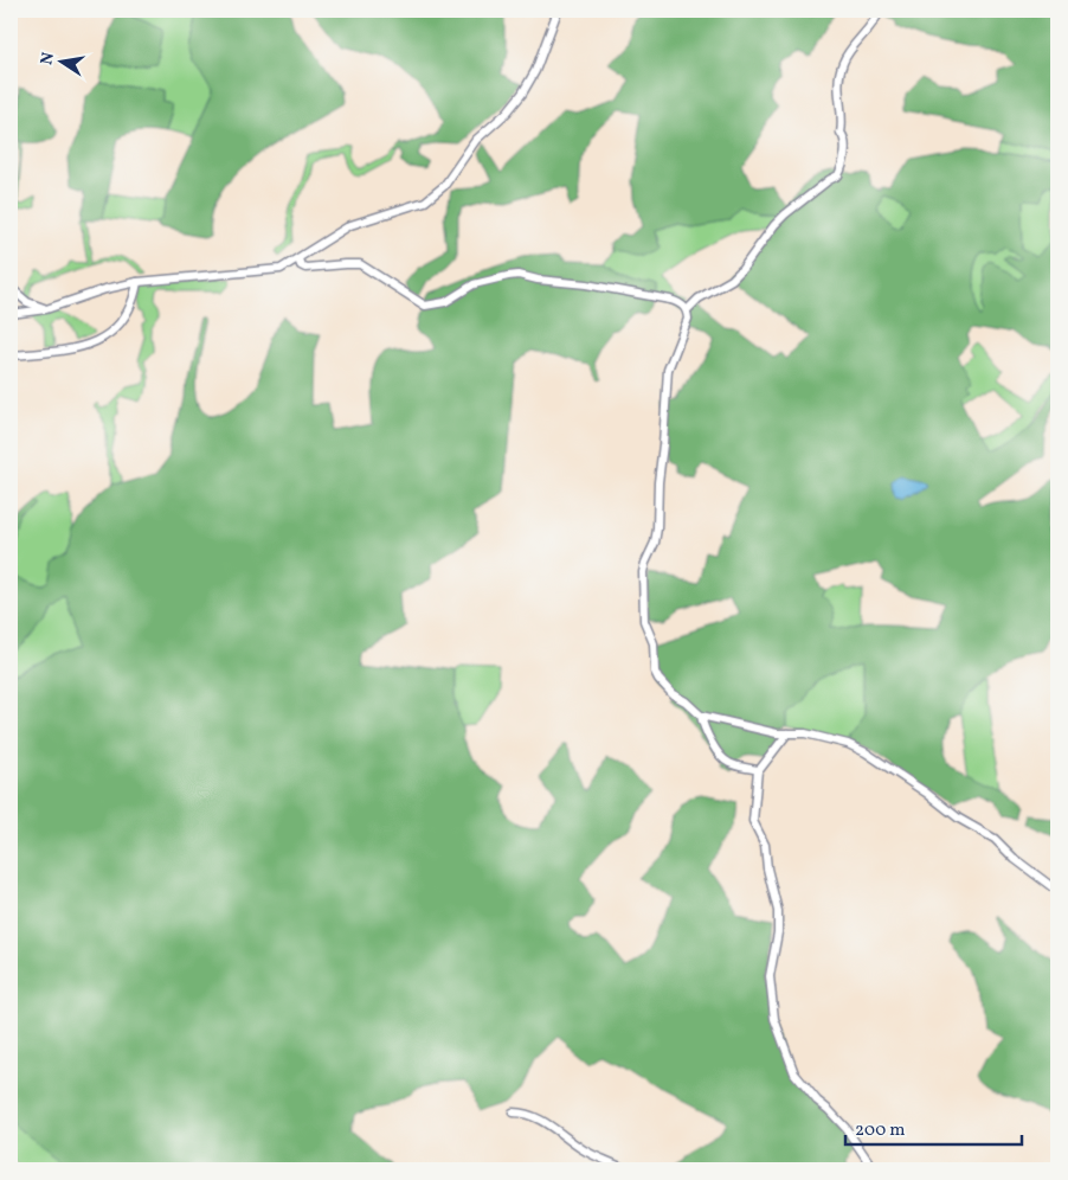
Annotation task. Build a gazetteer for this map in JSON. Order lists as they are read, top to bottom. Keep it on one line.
{"scale_bar":"200 m","north":"left"}
